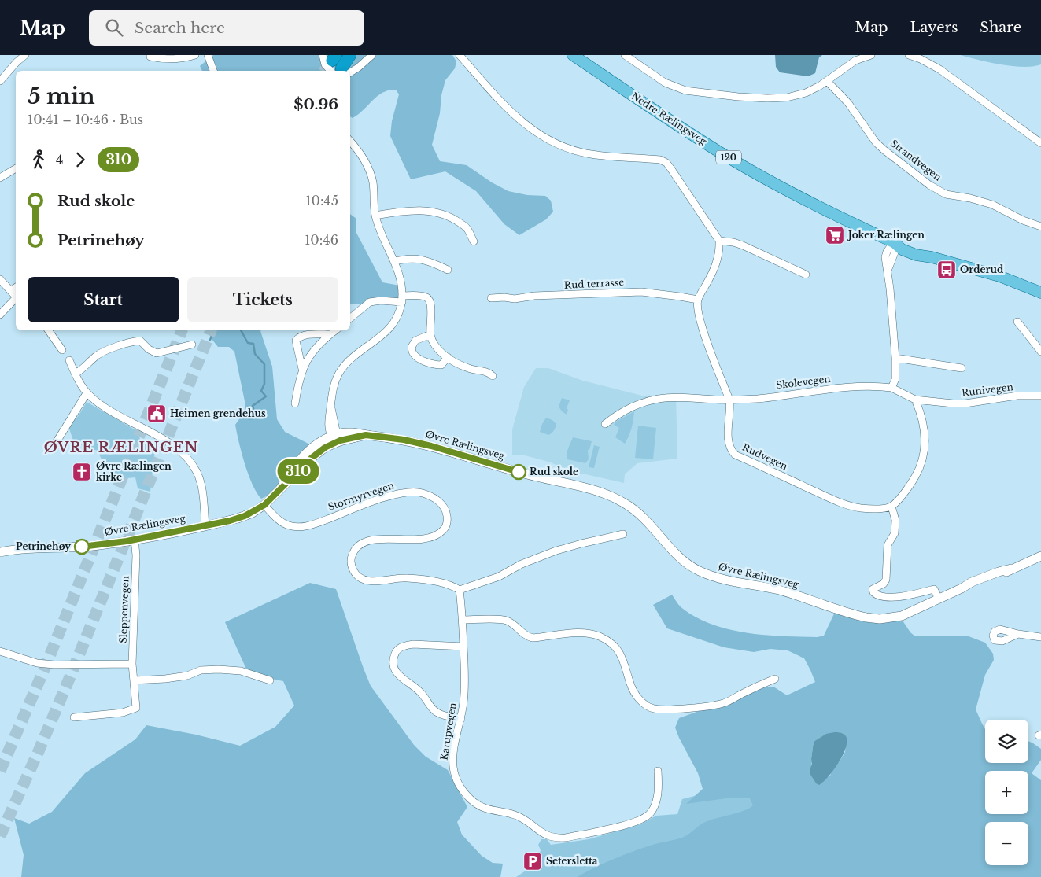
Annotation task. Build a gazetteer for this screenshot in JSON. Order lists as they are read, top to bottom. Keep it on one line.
{"streets":{"main road":["Nedre Rælingsveg","120","Øvre Rælingsveg"],"street":["Strandvegen","Rud terrasse","Skolevegen","Runivegen","Rudvegen","Stormyrvegen","Sleppenvegen","Karupvegen"]},"crossings":[["Rud terrasse","Rudvegen"],["Skolevegen","Runivegen"],["Skolevegen","Rudvegen"],["Øvre Rælingsveg","Stormyrvegen"],["Øvre Rælingsveg","Sleppenvegen"],["Stormyrvegen","Karupvegen"]],"districts":["ØVRE RÆLINGEN"],"places":{"supermarket":["Joker Rælingen"],"bus stop":["Orderud"],"public building":["Heimen grendehus"],"church":["Øvre Rælingen kirke"],"other":["Rud skole","Petrinehøy"],"parking":["Setersletta"]},"lines":["bus line 310"],"page":{"header":"Map","search":"Search here","nav":["Map","Layers","Share"],"on_map":"310","heading":["5 min","10:41 – 10:46 · Bus","$0.96"],"legs":["4","310"],"list":[{"name":"Rud skole","value":"10:45"},{"name":"Petrinehøy","value":"10:46"}],"buttons":["Start","Tickets"],"map_buttons":["+","−"]}}
